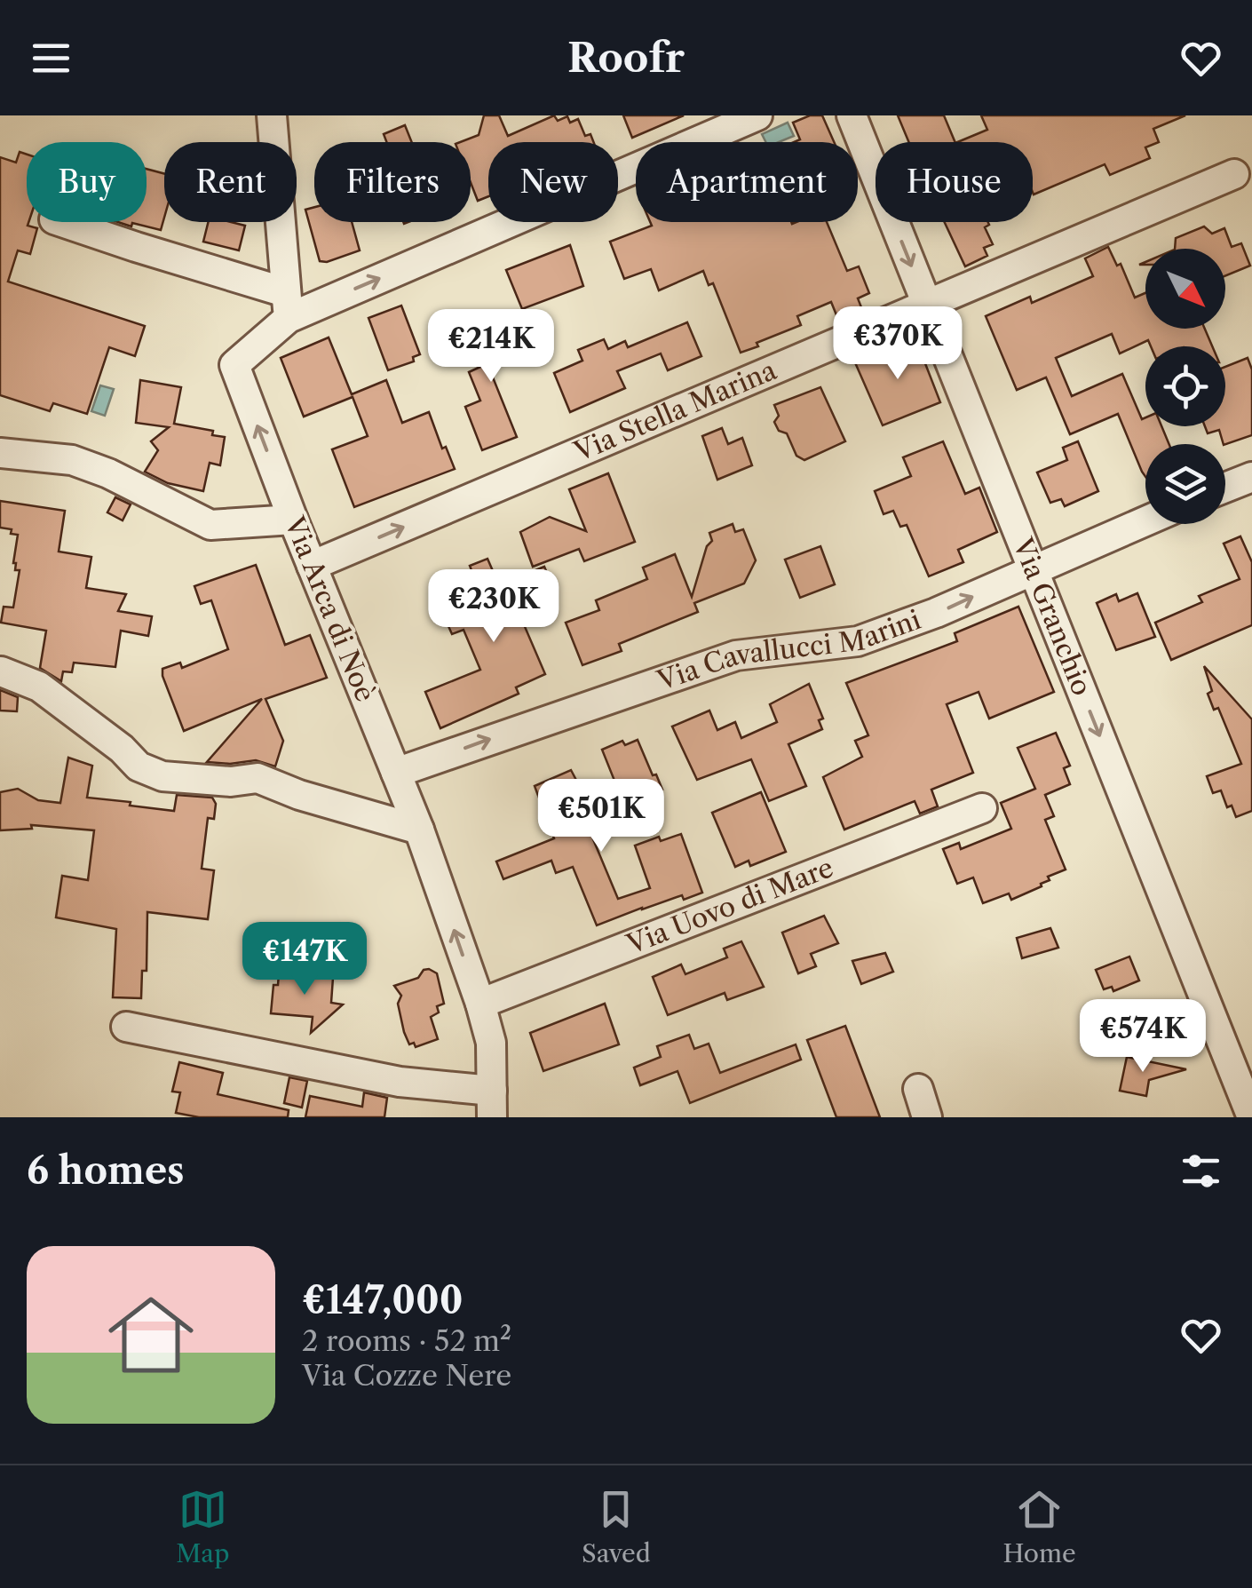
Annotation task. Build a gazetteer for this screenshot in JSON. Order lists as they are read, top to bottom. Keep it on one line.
{"streets":{"street":["Via Stella Marina","Via Arca di Noè","Via Granchio","Via Cavallucci Marini","Via Uovo di Mare"]},"crossings":[["Via Stella Marina","Via Arca di Noè"],["Via Stella Marina","Via Granchio"],["Via Arca di Noè","Via Cavallucci Marini"],["Via Arca di Noè","Via Uovo di Mare"],["Via Granchio","Via Cavallucci Marini"]],"one_way":["Via Arca di Noè","Via Granchio","Via Cavallucci Marini"],"north":"bottom right","page":{"header":"Roofr","chip":["Buy","Rent","Filters","New","Apartment","House"],"price":["€370K","€214K","€230K","€501K","€147K","€574K"],"heading":"6 homes","list":[{"name":"€147,000","note":"2 rooms · 52 m² · Via Cozze Nere"}],"tabs":["Map","Saved","Home"]}}
